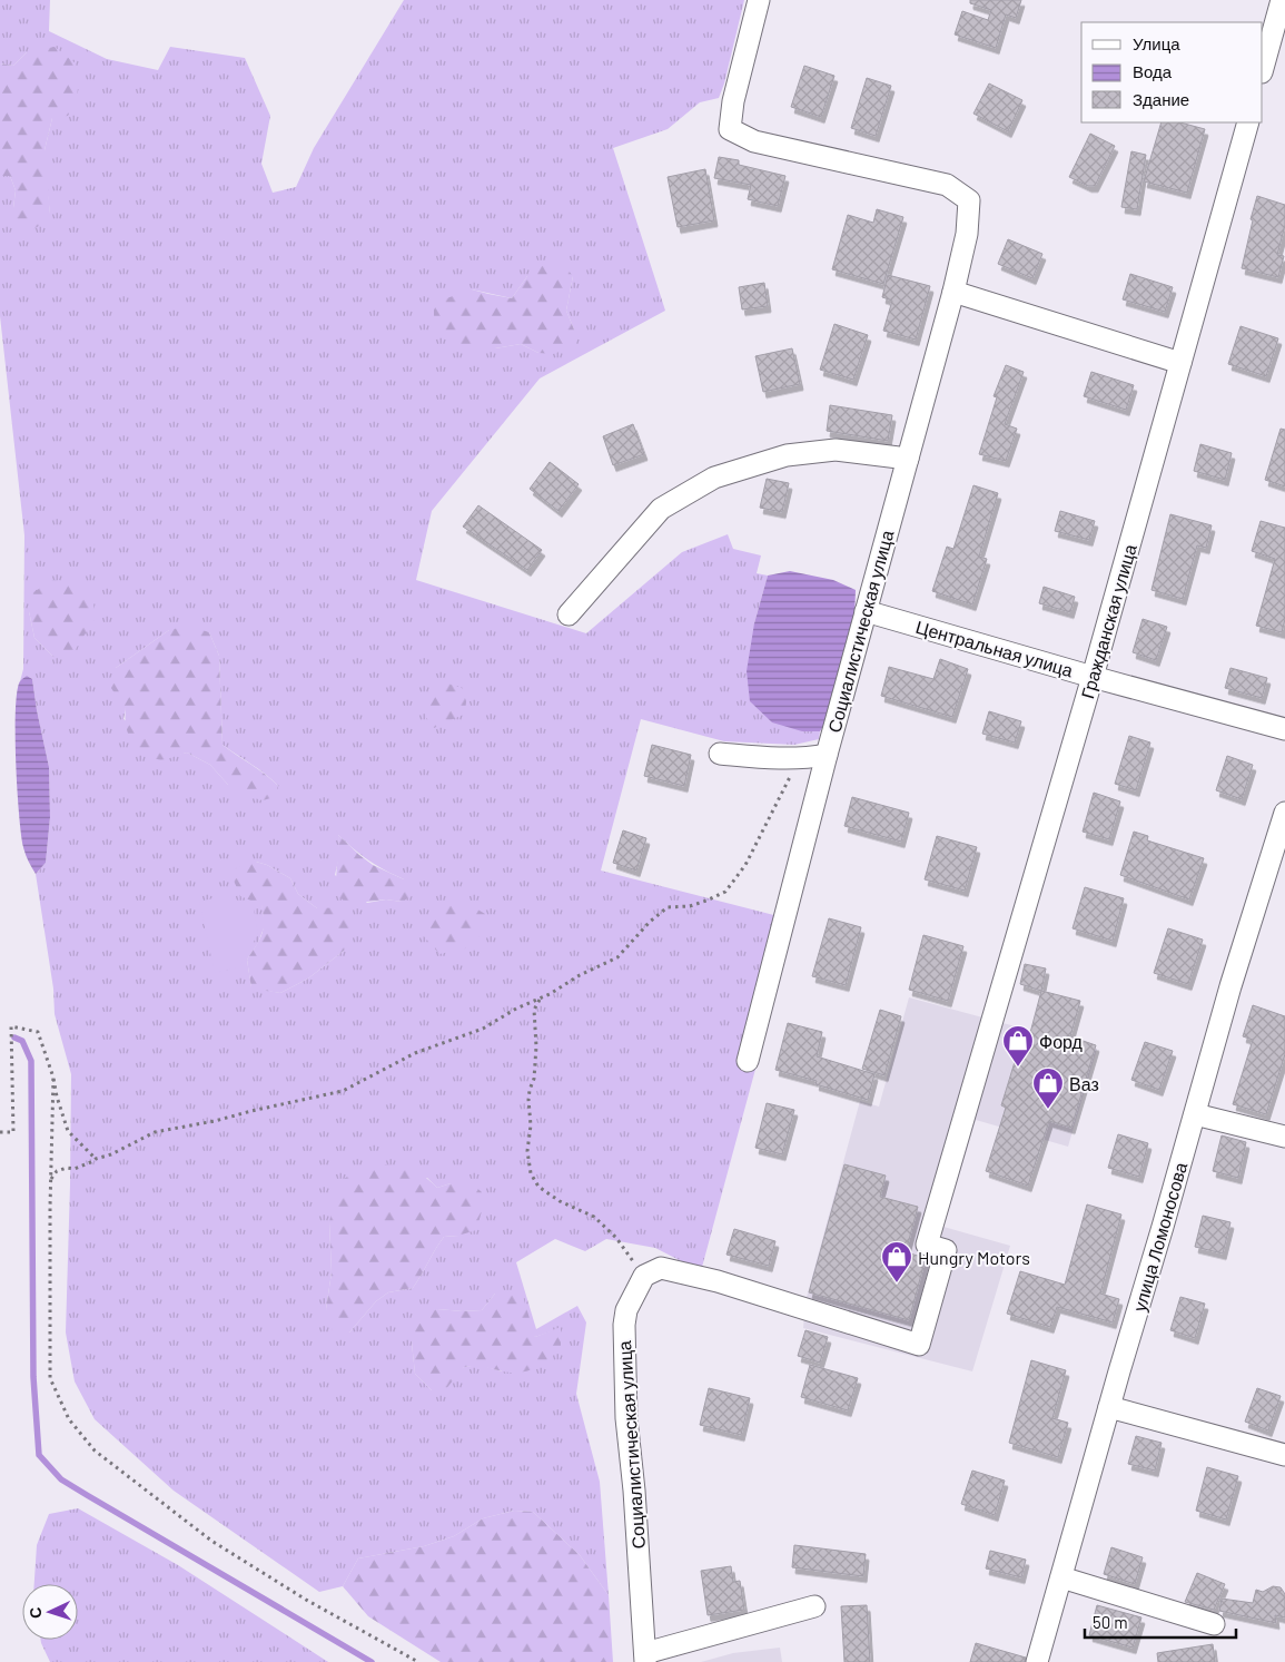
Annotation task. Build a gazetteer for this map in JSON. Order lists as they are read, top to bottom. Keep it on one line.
{"streets":{"street":["Гражданская улица","Социалистическая улица","Центральная улица","улица Ломоносова"]},"crossings":[["Гражданская улица","Социалистическая улица"],["Гражданская улица","Центральная улица"],["Социалистическая улица","Центральная улица"]],"places":{"shop":["Форд","Ваз","Hungry Motors"]},"legend":["Улица","Вода","Здание"],"scale_bar":"50 m","north":"left"}
